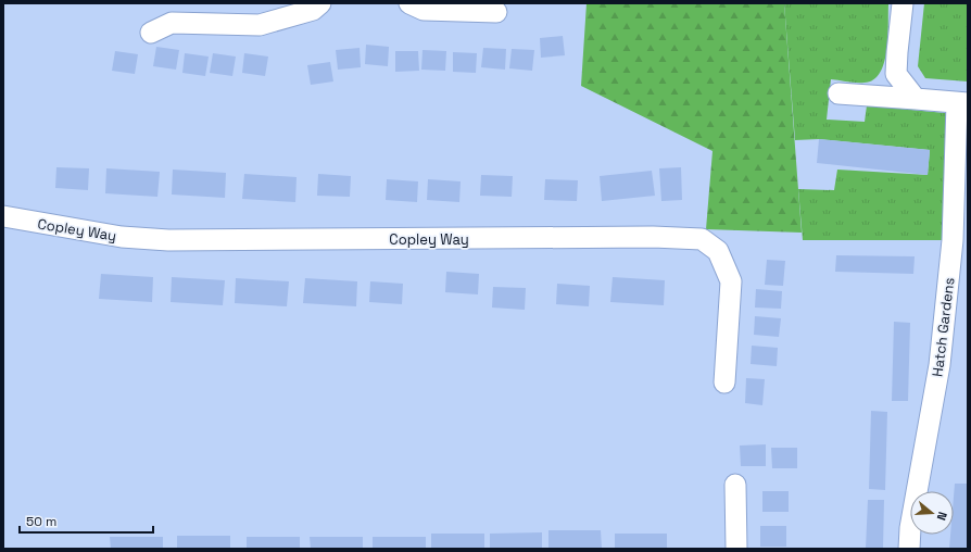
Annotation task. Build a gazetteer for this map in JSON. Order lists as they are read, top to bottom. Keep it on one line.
{"streets":{"street":["Copley Way","Hatch Gardens"]},"scale_bar":"50 m","north":"right"}
